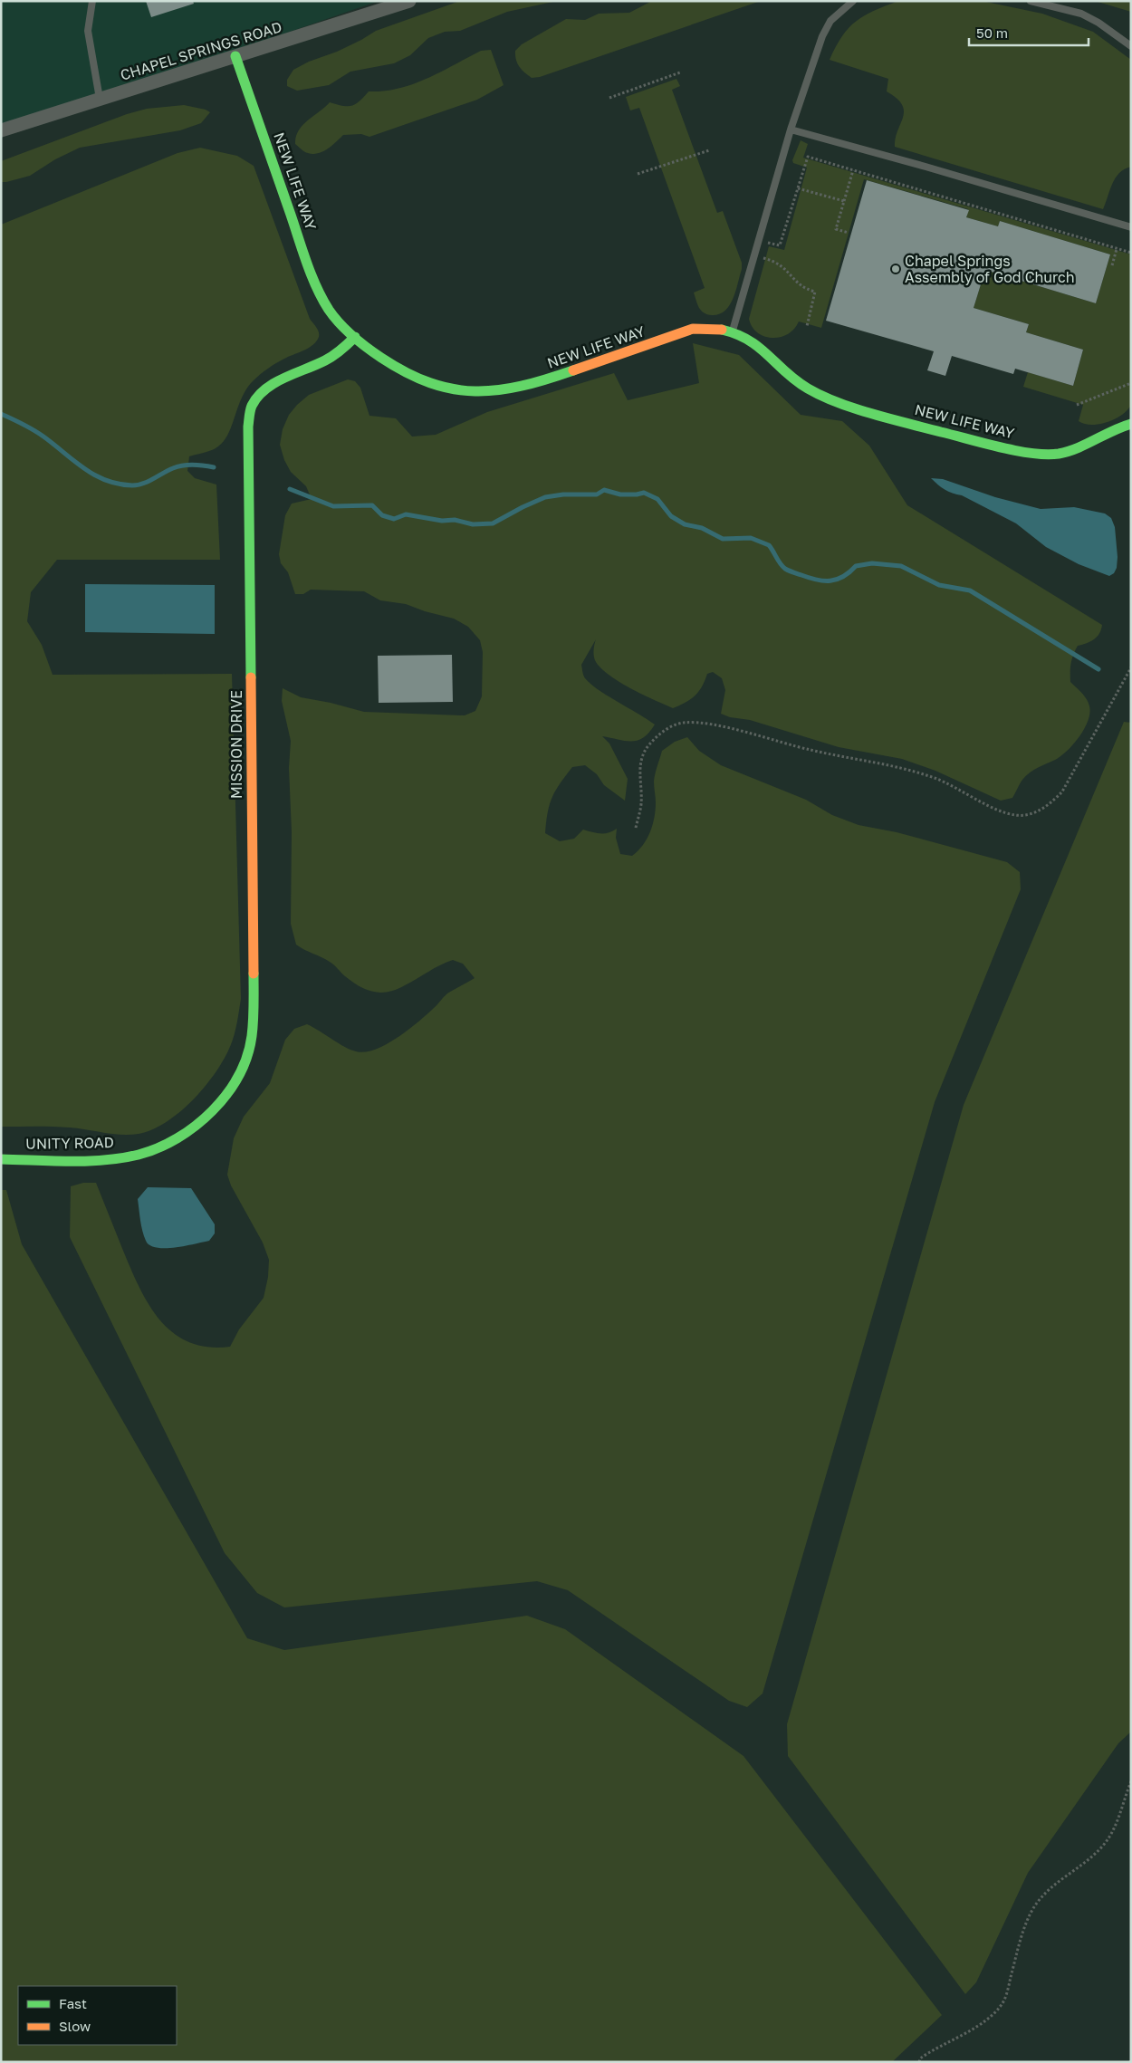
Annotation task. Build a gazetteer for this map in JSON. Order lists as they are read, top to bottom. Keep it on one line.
{"streets":{"street":["CHAPEL SPRINGS ROAD","NEW LIFE WAY","MISSION DRIVE","UNITY ROAD"]},"crossings":[["CHAPEL SPRINGS ROAD","NEW LIFE WAY"],["NEW LIFE WAY","MISSION DRIVE"],["MISSION DRIVE","UNITY ROAD"]],"places":["Chapel Springs Assembly of God Church"],"legend":["Fast","Slow"],"scale_bar":"50 m"}
